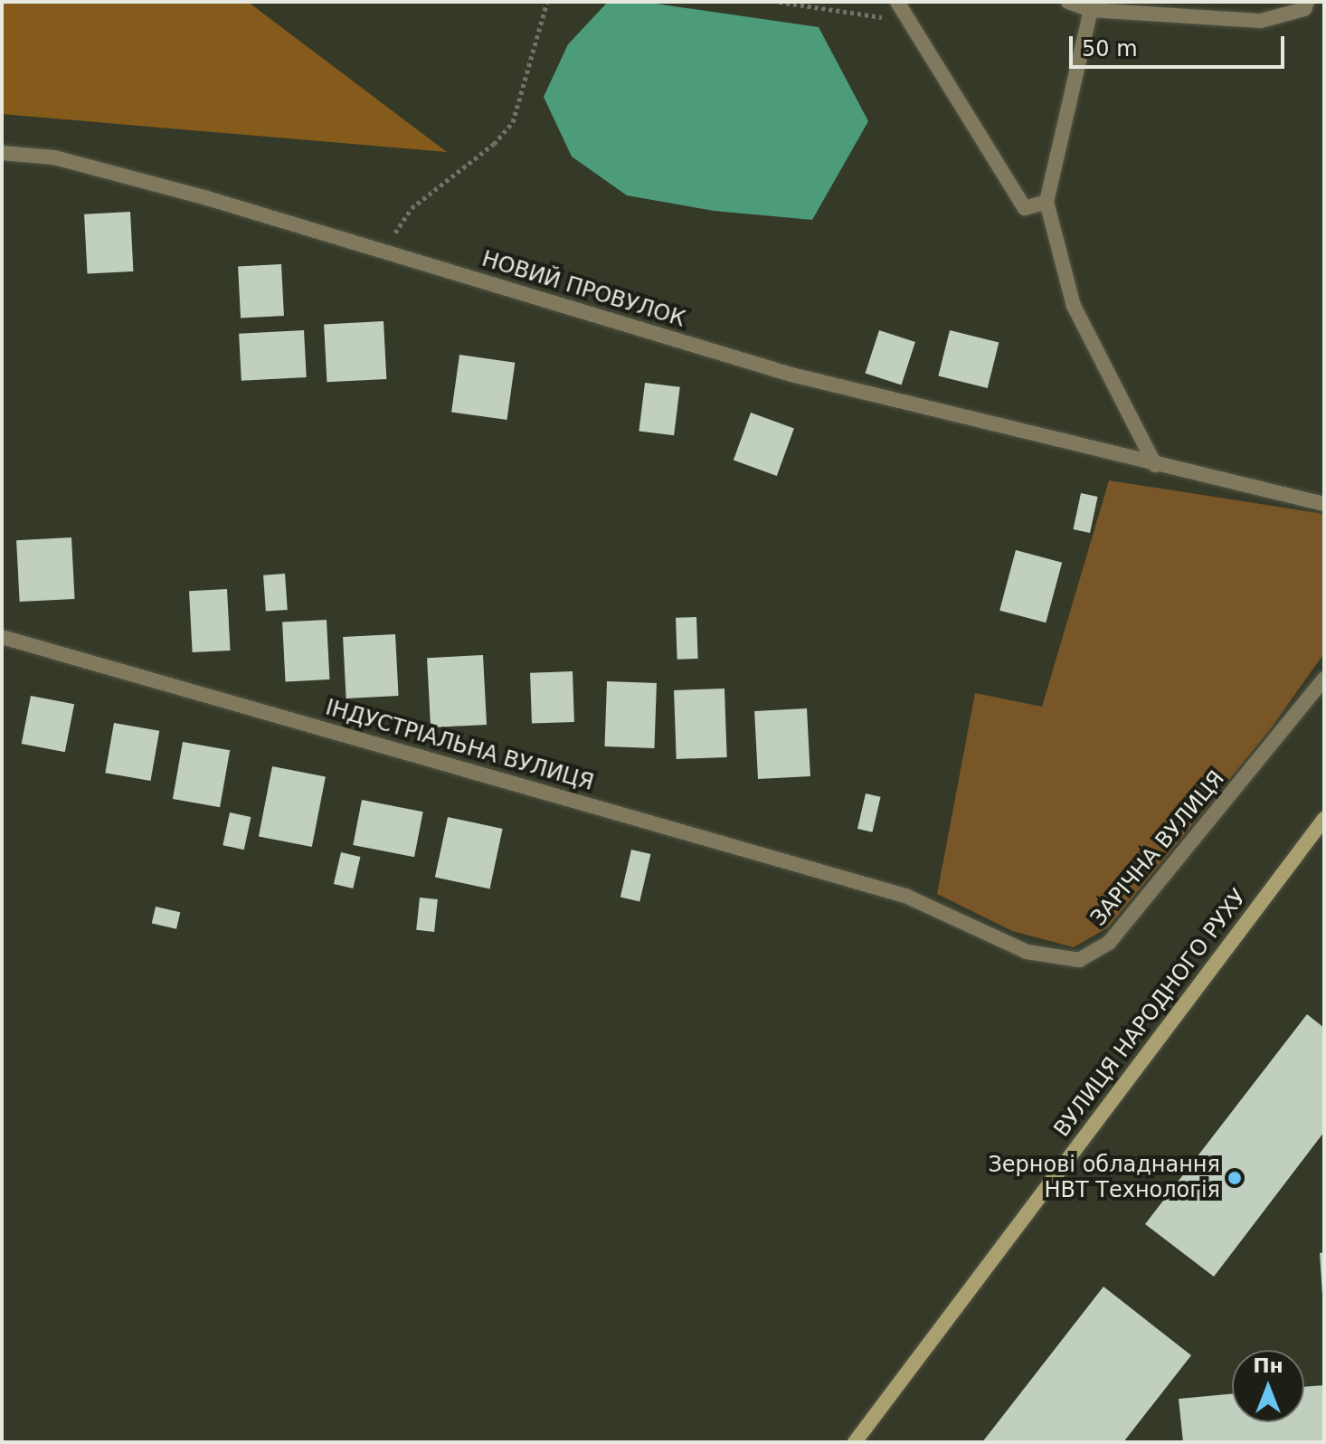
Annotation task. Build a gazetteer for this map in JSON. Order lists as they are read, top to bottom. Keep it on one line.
{"streets":{"main road":["ВУЛИЦЯ НАРОДНОГО РУХУ"],"street":["НОВИЙ ПРОВУЛОК","ІНДУСТРІАЛЬНА ВУЛИЦЯ","ЗАРІЧНА ВУЛИЦЯ"]},"crossings":[["ІНДУСТРІАЛЬНА ВУЛИЦЯ","ЗАРІЧНА ВУЛИЦЯ"]],"places":["Зернові обладнання НВТ Технологія"],"scale_bar":"50 m","north":"top"}
